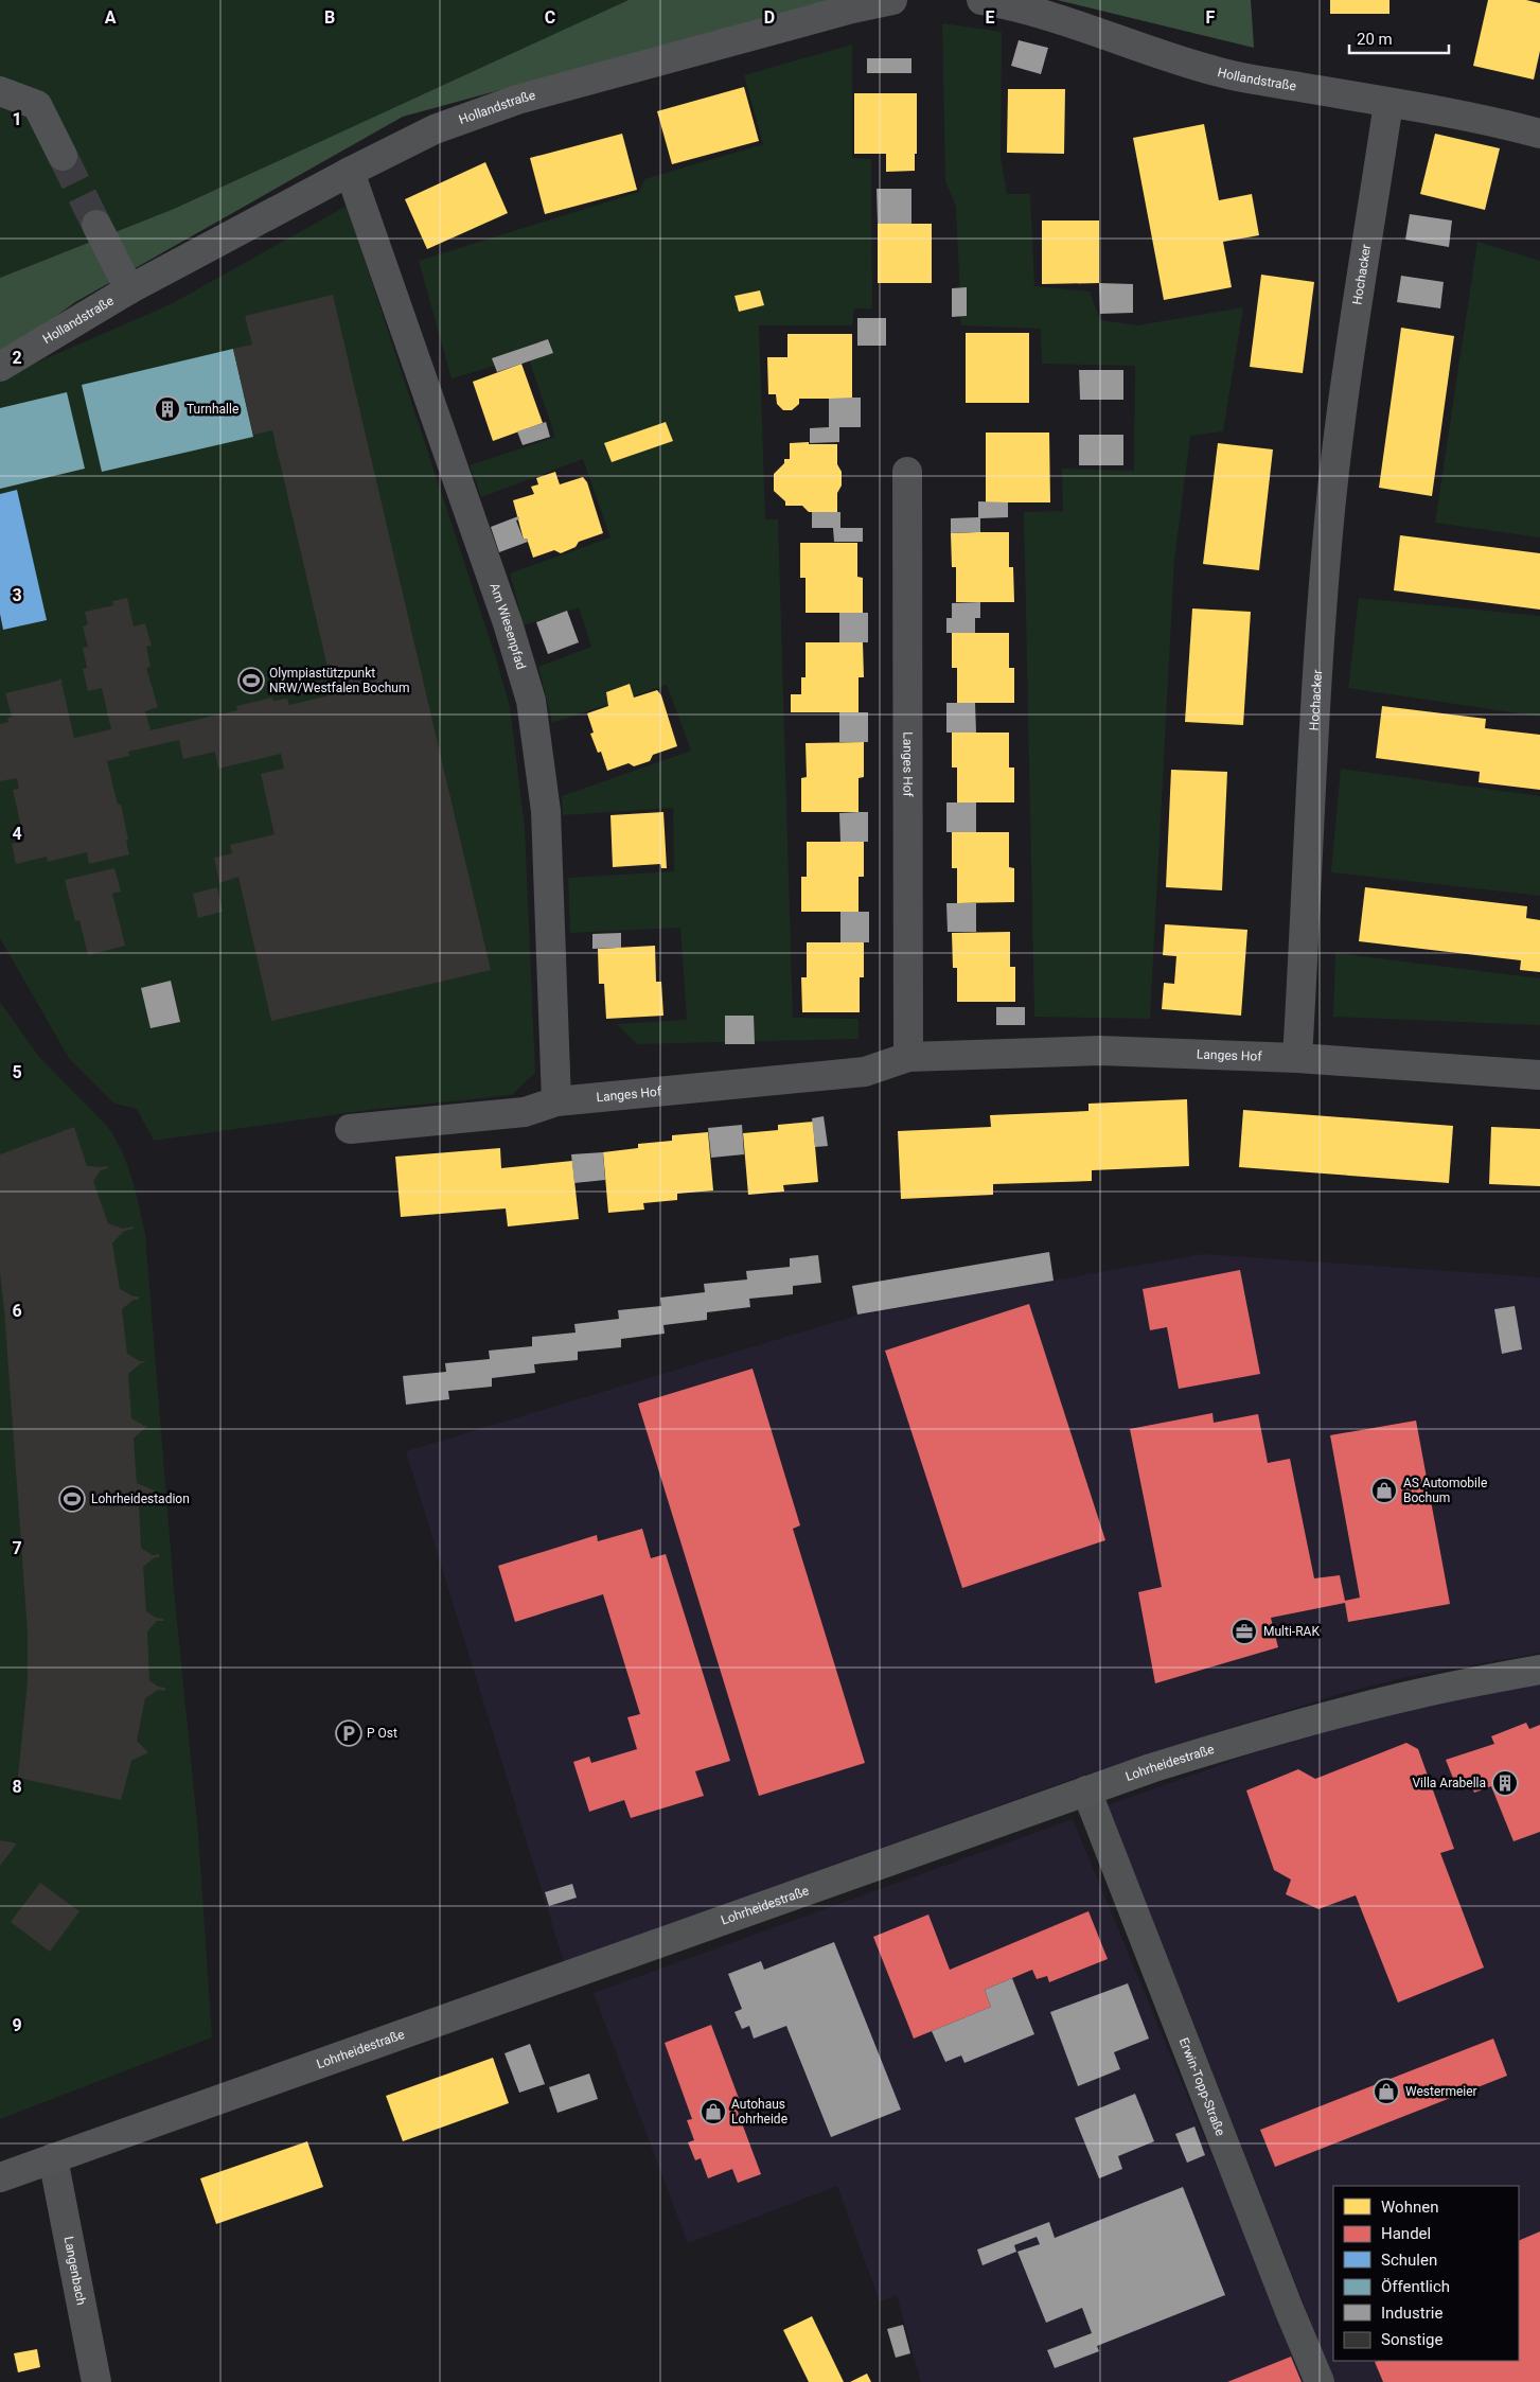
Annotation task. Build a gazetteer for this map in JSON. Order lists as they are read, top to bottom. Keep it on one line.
{"streets":{"street":["Hollandstraße","Hochacker","Am Wiesenpfad","Langes Hof","Lohrheidestraße","Erwin-Topp-Straße","Langenbach"]},"crossings":[["Hollandstraße","Hochacker"],["Hollandstraße","Am Wiesenpfad"],["Hochacker","Langes Hof"],["Am Wiesenpfad","Langes Hof"],["Lohrheidestraße","Erwin-Topp-Straße"],["Lohrheidestraße","Langenbach"]],"places":{"building":["Turnhalle","Villa Arabella"],"sports":["Olympiastützpunkt NRW/Westfalen Bochum","Lohrheidestadion"],"shop":["AS Automobile Bochum","Westermeier","Autohaus Lohrheide"],"office":["Multi-RAK"],"parking":["P Ost"]},"legend":["Wohnen","Handel","Schulen","Öffentlich","Industrie","Sonstige"],"scale_bar":"20 m","grid":{"columns":["A","B","C","D","E","F"],"rows":["1","2","3","4","5","6","7","8","9"]}}
